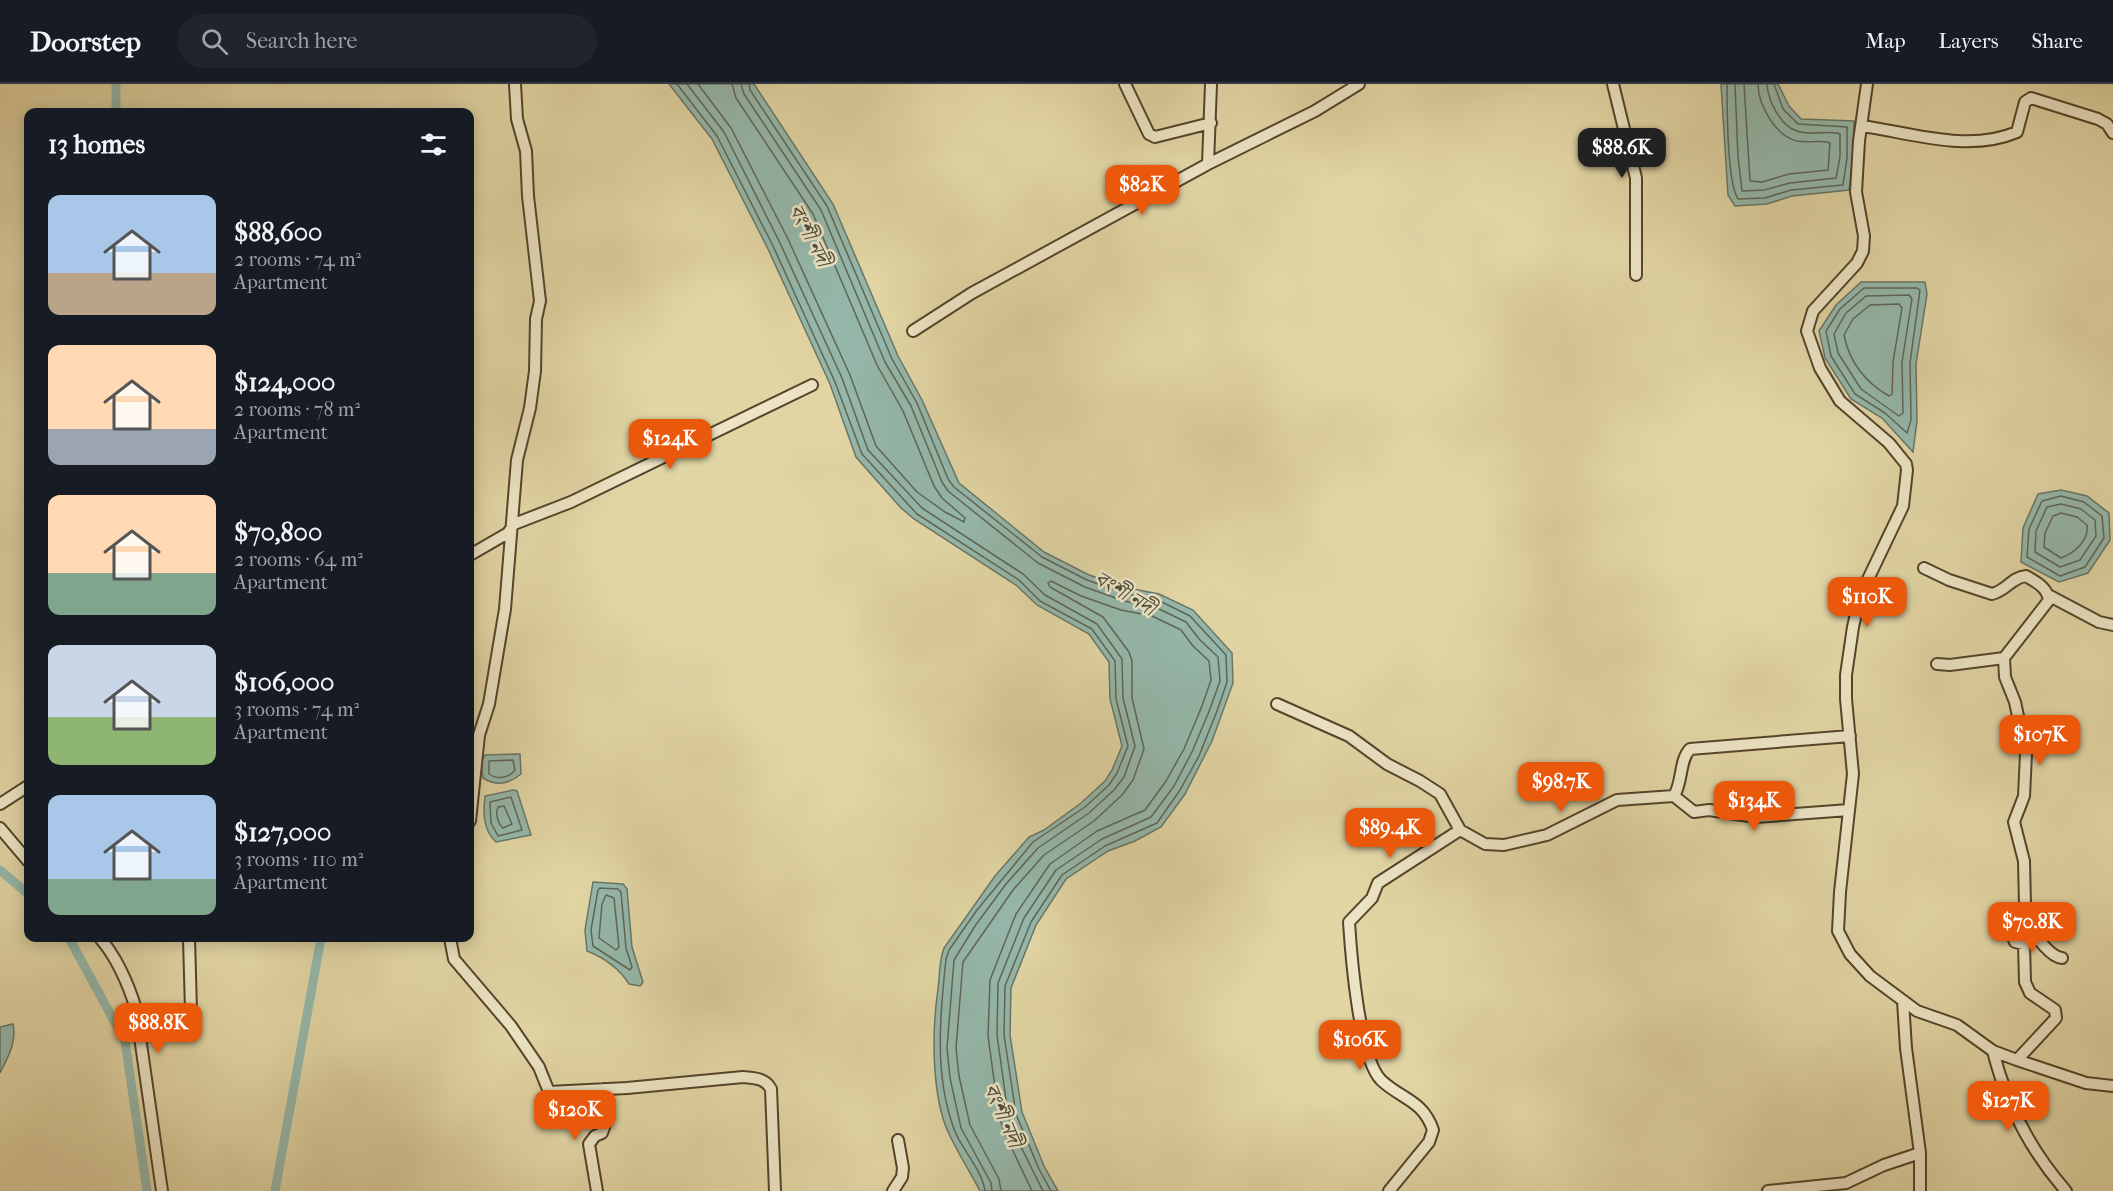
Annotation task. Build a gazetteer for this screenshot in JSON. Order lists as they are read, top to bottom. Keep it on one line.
{"water":["বংশী নদী"],"page":{"header":"Doorstep","search":"Search here","nav":["Map","Layers","Share"],"heading":"13 homes","price":["$88.6K","$82K","$124K","$110K","$107K","$98.7K","$134K","$89.4K","$70.8K","$88.8K","$106K","$127K","$120K"],"list":[{"name":"$88,600","note":"2 rooms · 74 m² · Apartment"},{"name":"$124,000","note":"2 rooms · 78 m² · Apartment"},{"name":"$70,800","note":"2 rooms · 64 m² · Apartment"},{"name":"$106,000","note":"3 rooms · 74 m² · Apartment"},{"name":"$127,000","note":"3 rooms · 110 m² · Apartment"}]}}
